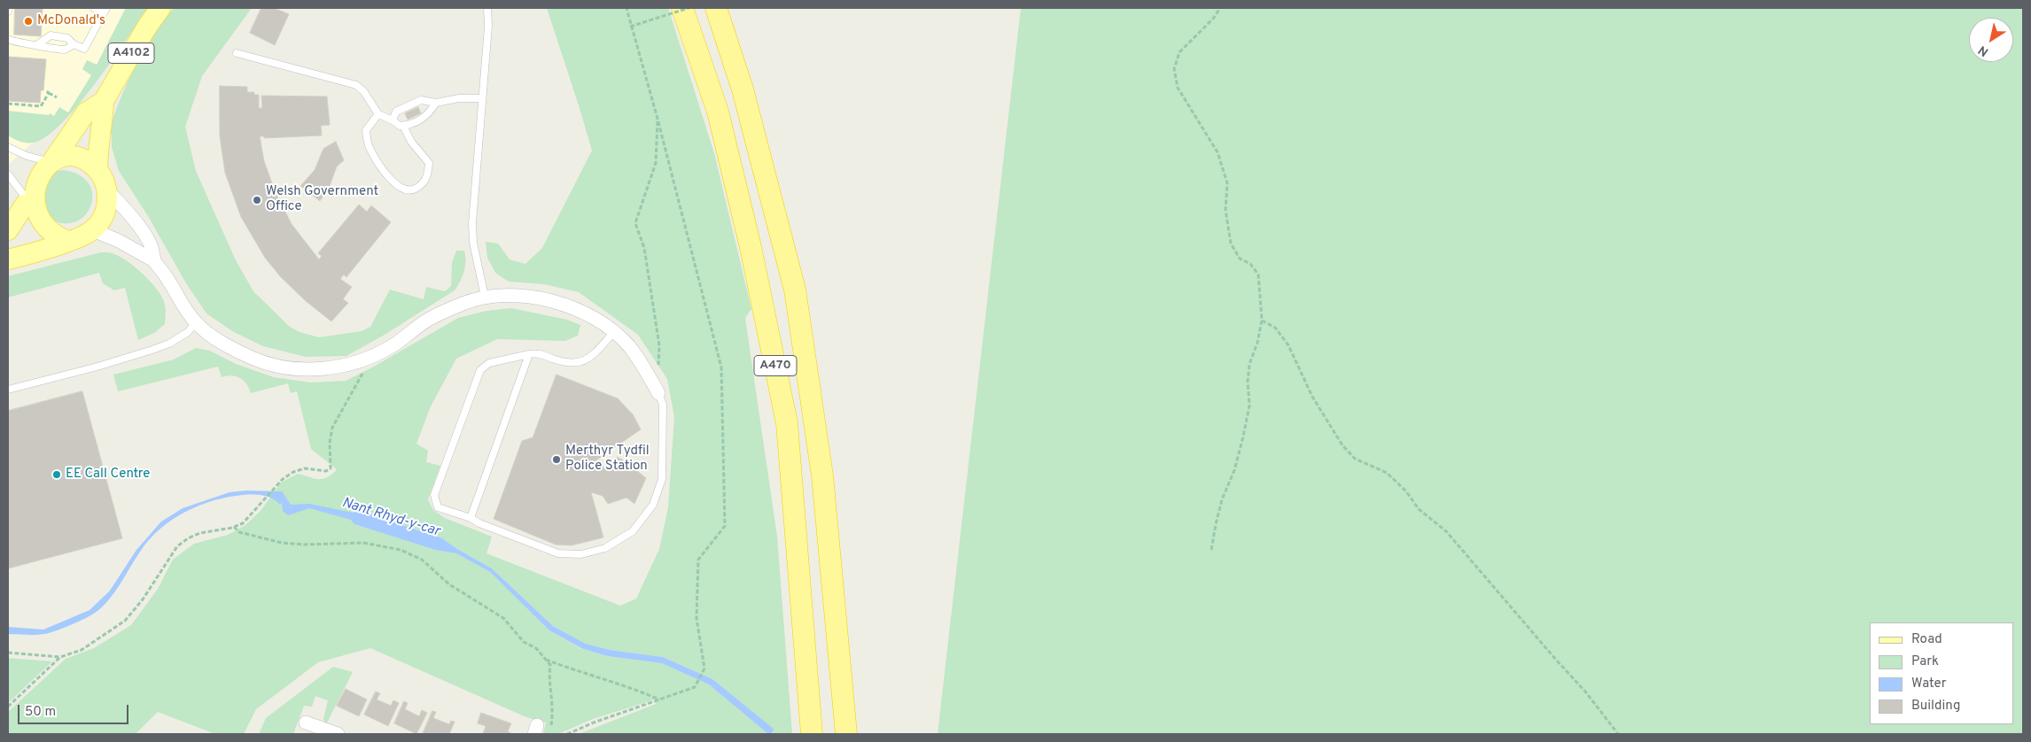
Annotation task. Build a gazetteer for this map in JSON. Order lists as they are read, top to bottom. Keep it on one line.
{"streets":{"highway":["A470"],"main road":["A4102"]},"water":["Nant Rhyd-y-car"],"places":["McDonald's","Welsh Government Office","Merthyr Tydfil Police Station","EE Call Centre"],"legend":["Road","Park","Water","Building"],"scale_bar":"50 m","north":"bottom left"}
